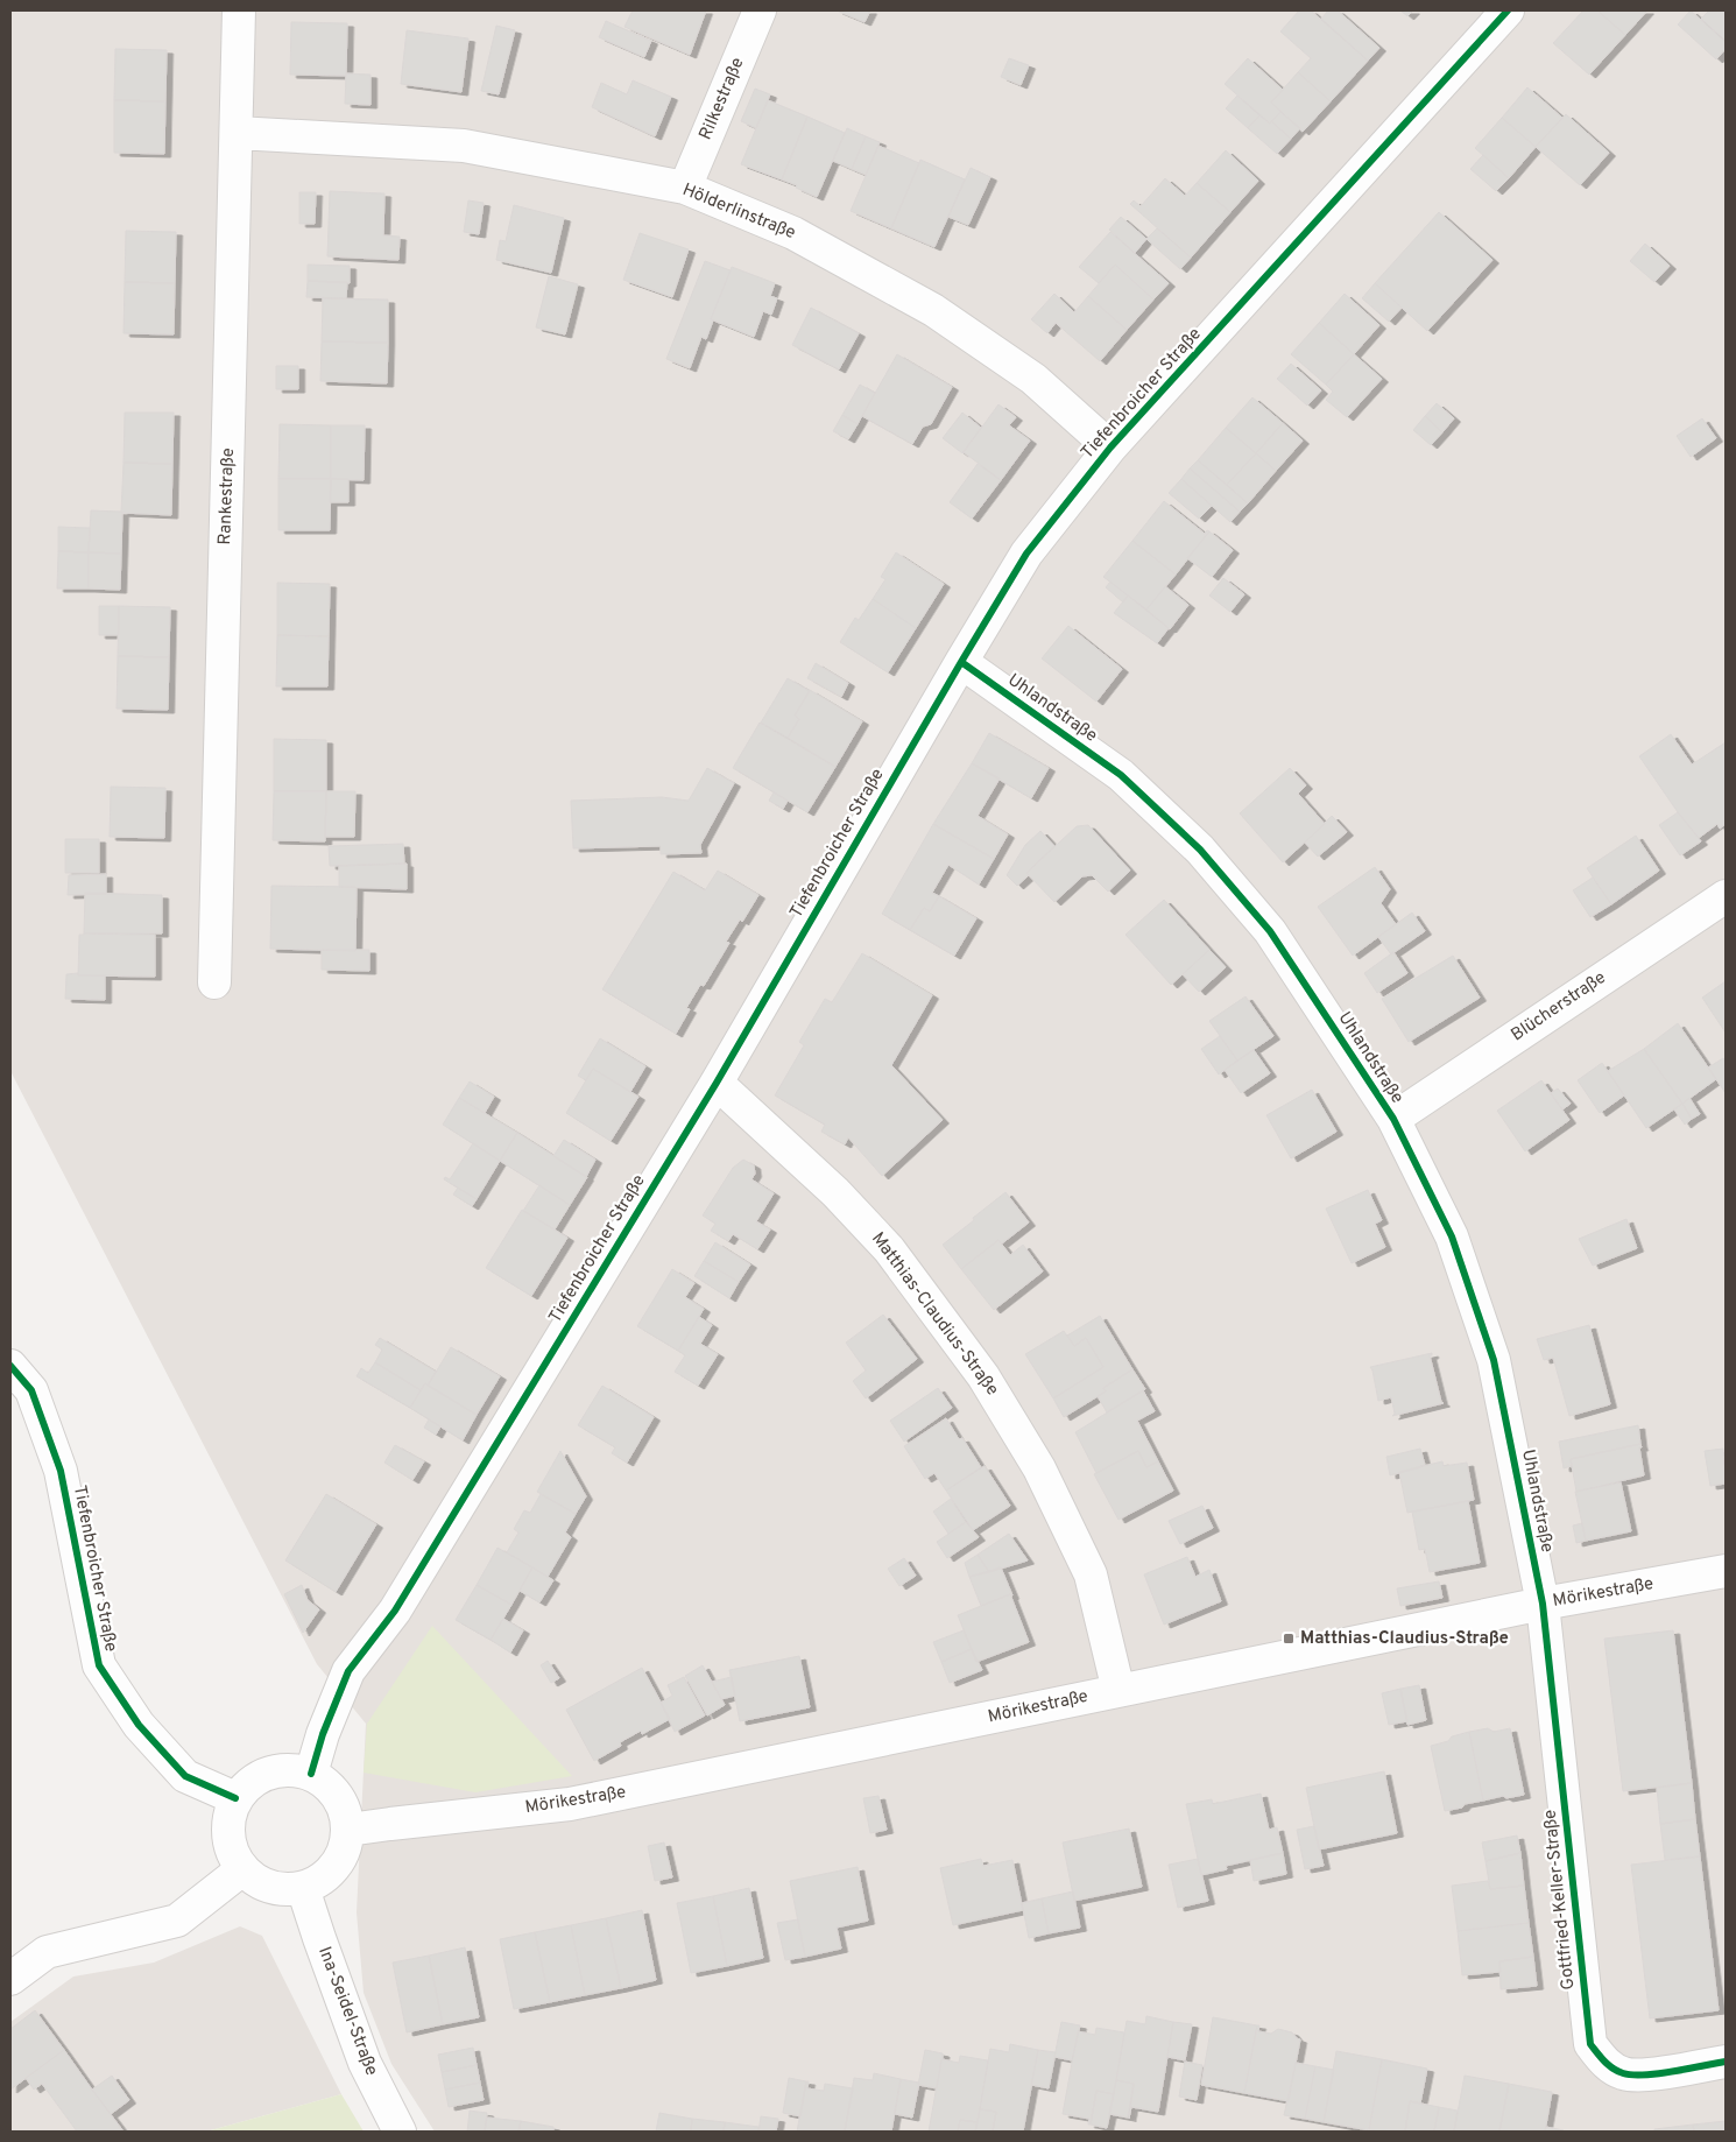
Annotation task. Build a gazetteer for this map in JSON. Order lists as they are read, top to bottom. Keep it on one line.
{"streets":{"street":["Rilkestraße","Hölderlinstraße","Tiefenbroicher Straße","Rankestraße","Uhlandstraße","Blücherstraße","Matthias-Claudius-Straße","Mörikestraße","Gottfried-Keller-Straße","Ina-Seidel-Straße"]},"crossings":[["Rilkestraße","Hölderlinstraße"],["Hölderlinstraße","Tiefenbroicher Straße"],["Hölderlinstraße","Rankestraße"],["Tiefenbroicher Straße","Uhlandstraße"],["Tiefenbroicher Straße","Matthias-Claudius-Straße"],["Tiefenbroicher Straße","Mörikestraße"],["Tiefenbroicher Straße","Ina-Seidel-Straße"],["Uhlandstraße","Blücherstraße"],["Uhlandstraße","Mörikestraße"],["Uhlandstraße","Gottfried-Keller-Straße"],["Matthias-Claudius-Straße","Mörikestraße"],["Mörikestraße","Gottfried-Keller-Straße"],["Mörikestraße","Ina-Seidel-Straße"]],"places":{"transit":["Matthias-Claudius-Straße"]}}
